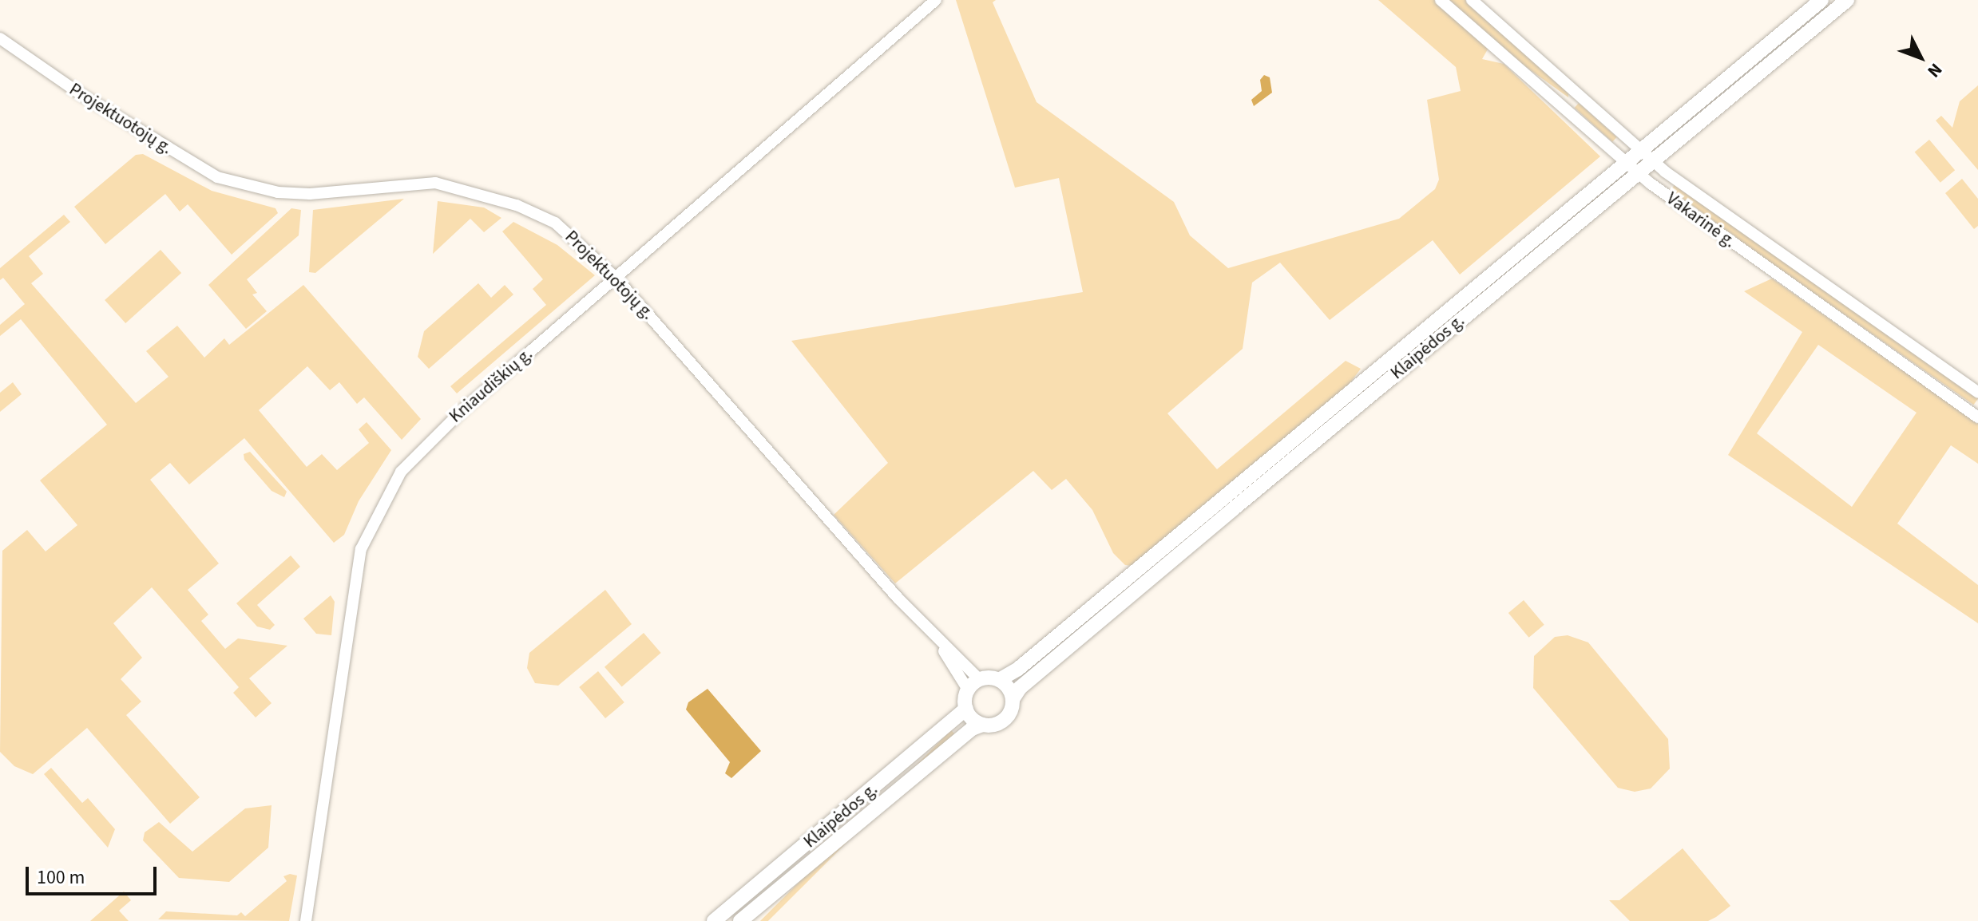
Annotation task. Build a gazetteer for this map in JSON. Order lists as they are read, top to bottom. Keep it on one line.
{"streets":{"highway":["Klaipėdos g."],"main road":["Projektuotojų g.","Vakarinė g.","Kniaudiškių g."]},"crossings":[["Projektuotojų g.","Klaipėdos g."],["Projektuotojų g.","Kniaudiškių g."],["Vakarinė g.","Klaipėdos g."]],"scale_bar":"100 m","north":"bottom right"}
